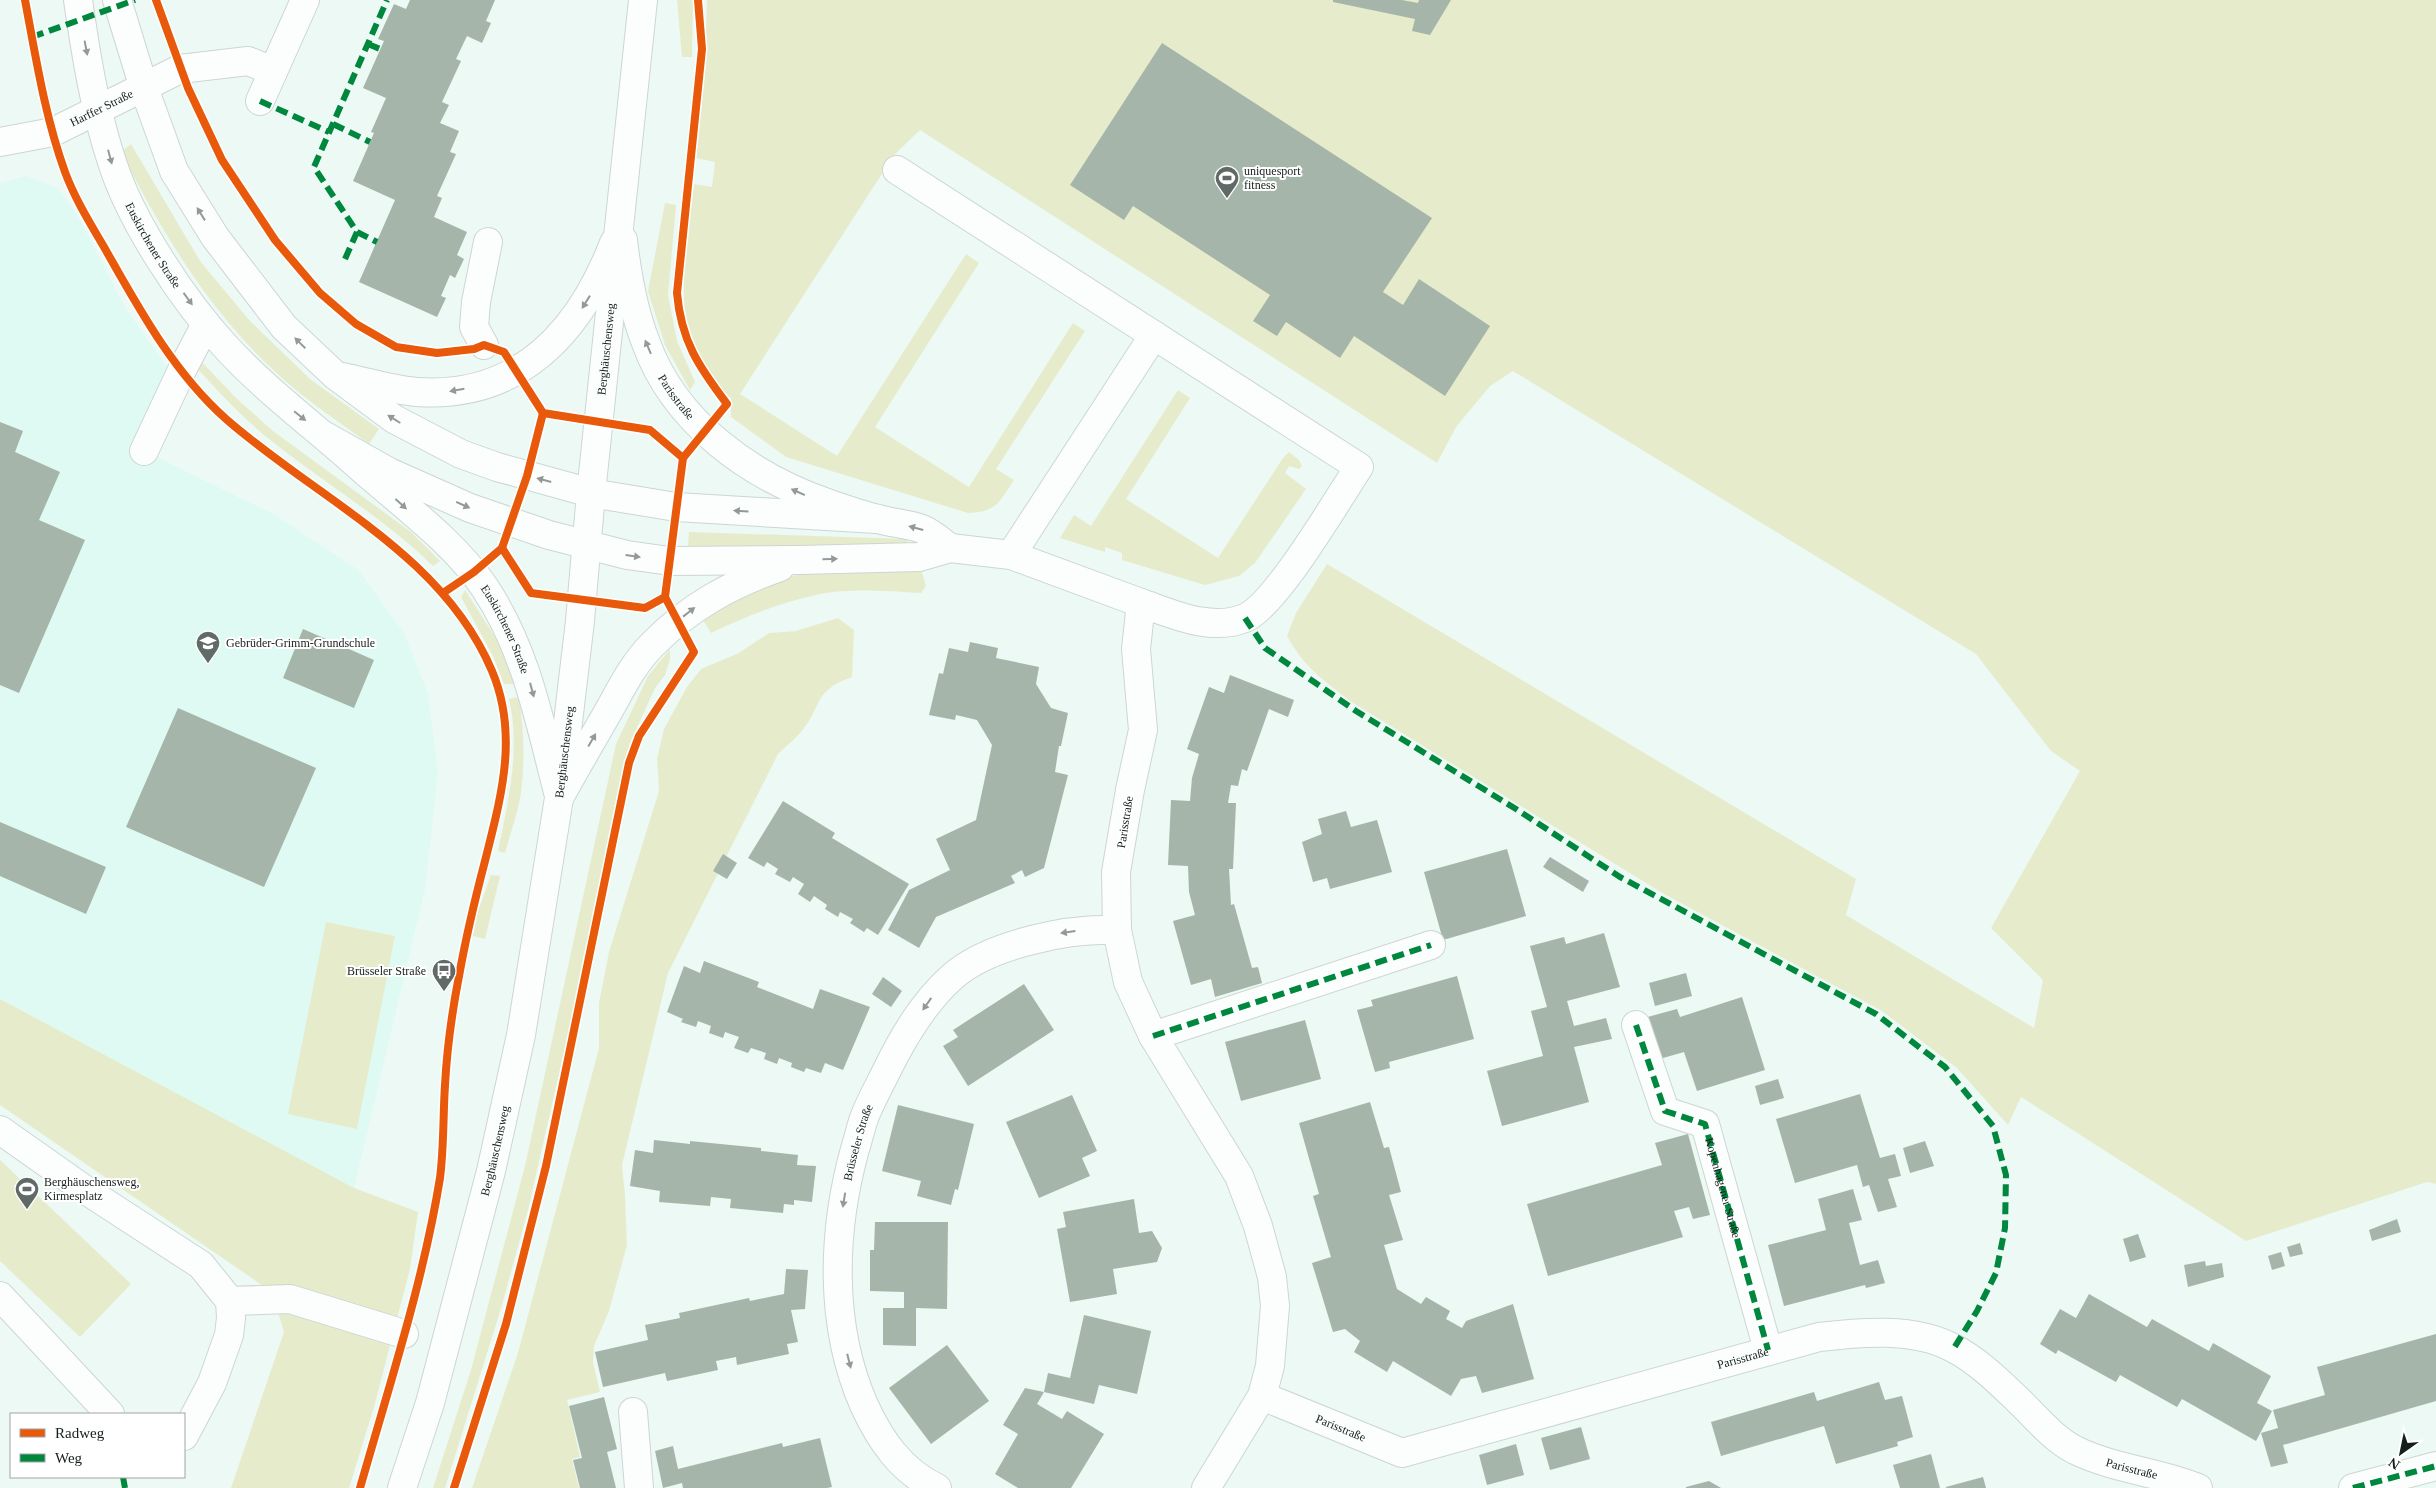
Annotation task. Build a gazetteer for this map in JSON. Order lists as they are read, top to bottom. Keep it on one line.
{"streets":{"street":["Harffer Straße","Euskirchener Straße","Berghäuschensweg","Parisstraße","Brüsseler Straße","Kopenhagener Straße"]},"crossings":[["Harffer Straße","Euskirchener Straße"],["Euskirchener Straße","Berghäuschensweg"],["Euskirchener Straße","Parisstraße"],["Berghäuschensweg","Parisstraße"],["Parisstraße","Brüsseler Straße"],["Parisstraße","Kopenhagener Straße"]],"places":{"sports":["uniquesport fitness","Berghäuschensweg, Kirmesplatz"],"school or university":["Gebrüder-Grimm-Grundschule"],"bus stop":["Brüsseler Straße"]},"legend":["Radweg","Weg"],"north":"bottom left"}
